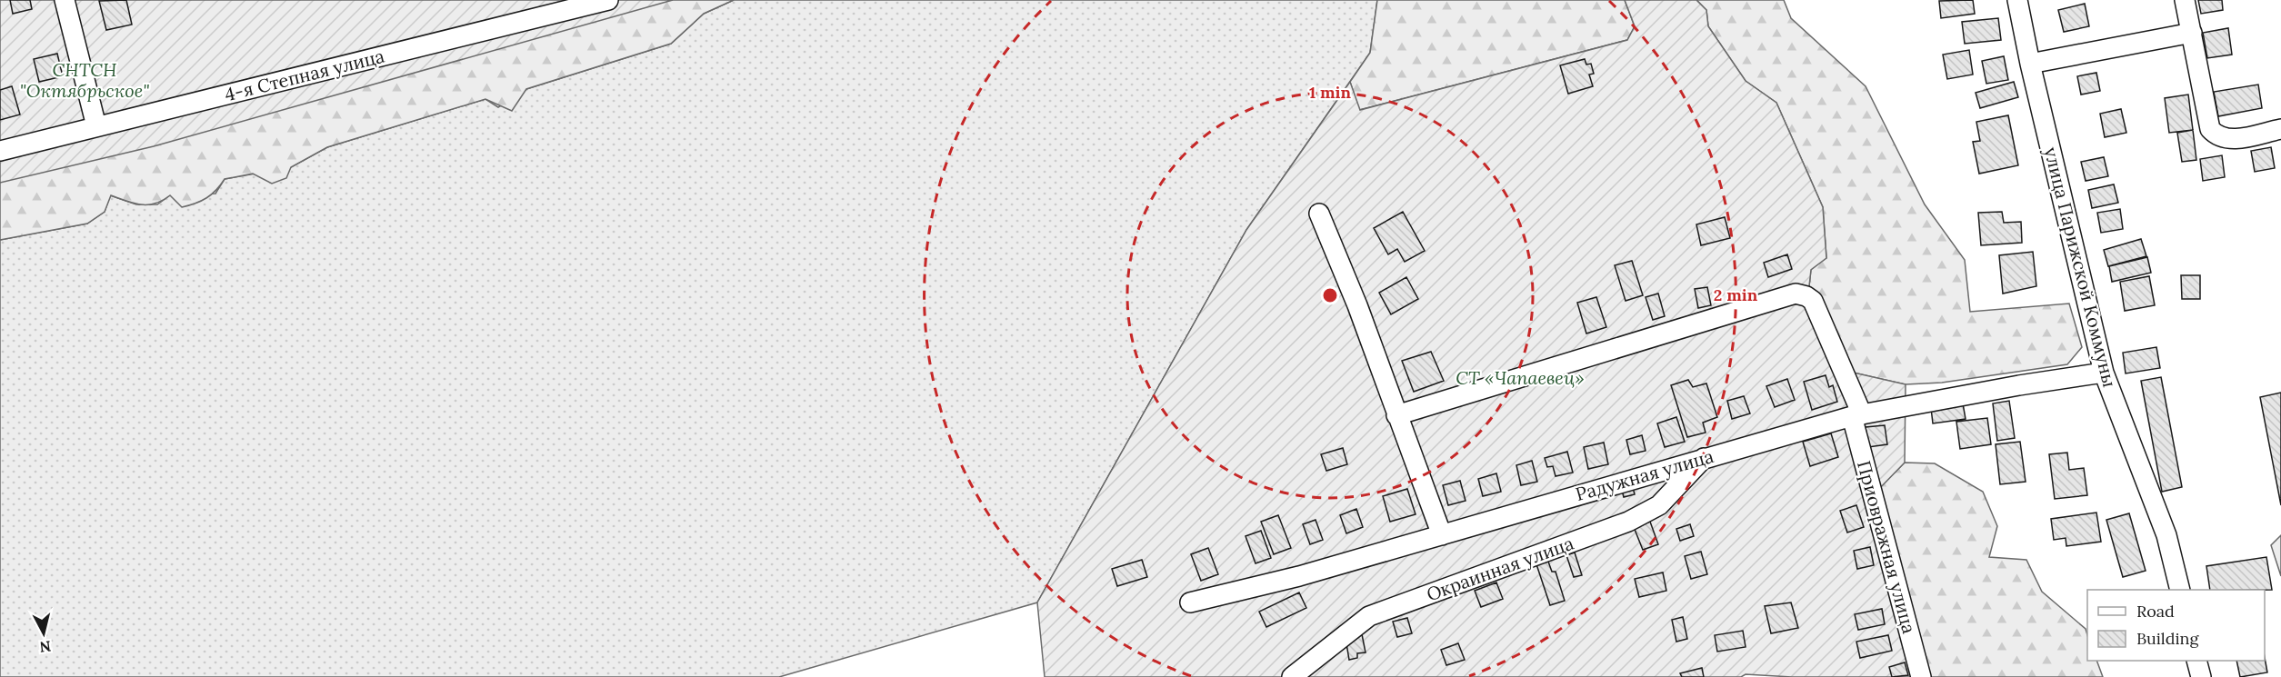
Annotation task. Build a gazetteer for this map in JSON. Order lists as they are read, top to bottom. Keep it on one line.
{"streets":{"street":["4-я Степная улица","улица Парижской Коммуны","Радужная улица","Приовражная улица","Окраинная улица"]},"crossings":[["улица Парижской Коммуны","Радужная улица"],["Радужная улица","Приовражная улица"],["Радужная улица","Окраинная улица"]],"parks":["СНТСН \"Октябрьское\"","СТ «Чапаевец»"],"legend":["Road","Building"],"north":"bottom","rings":["1 min","2 min"]}
